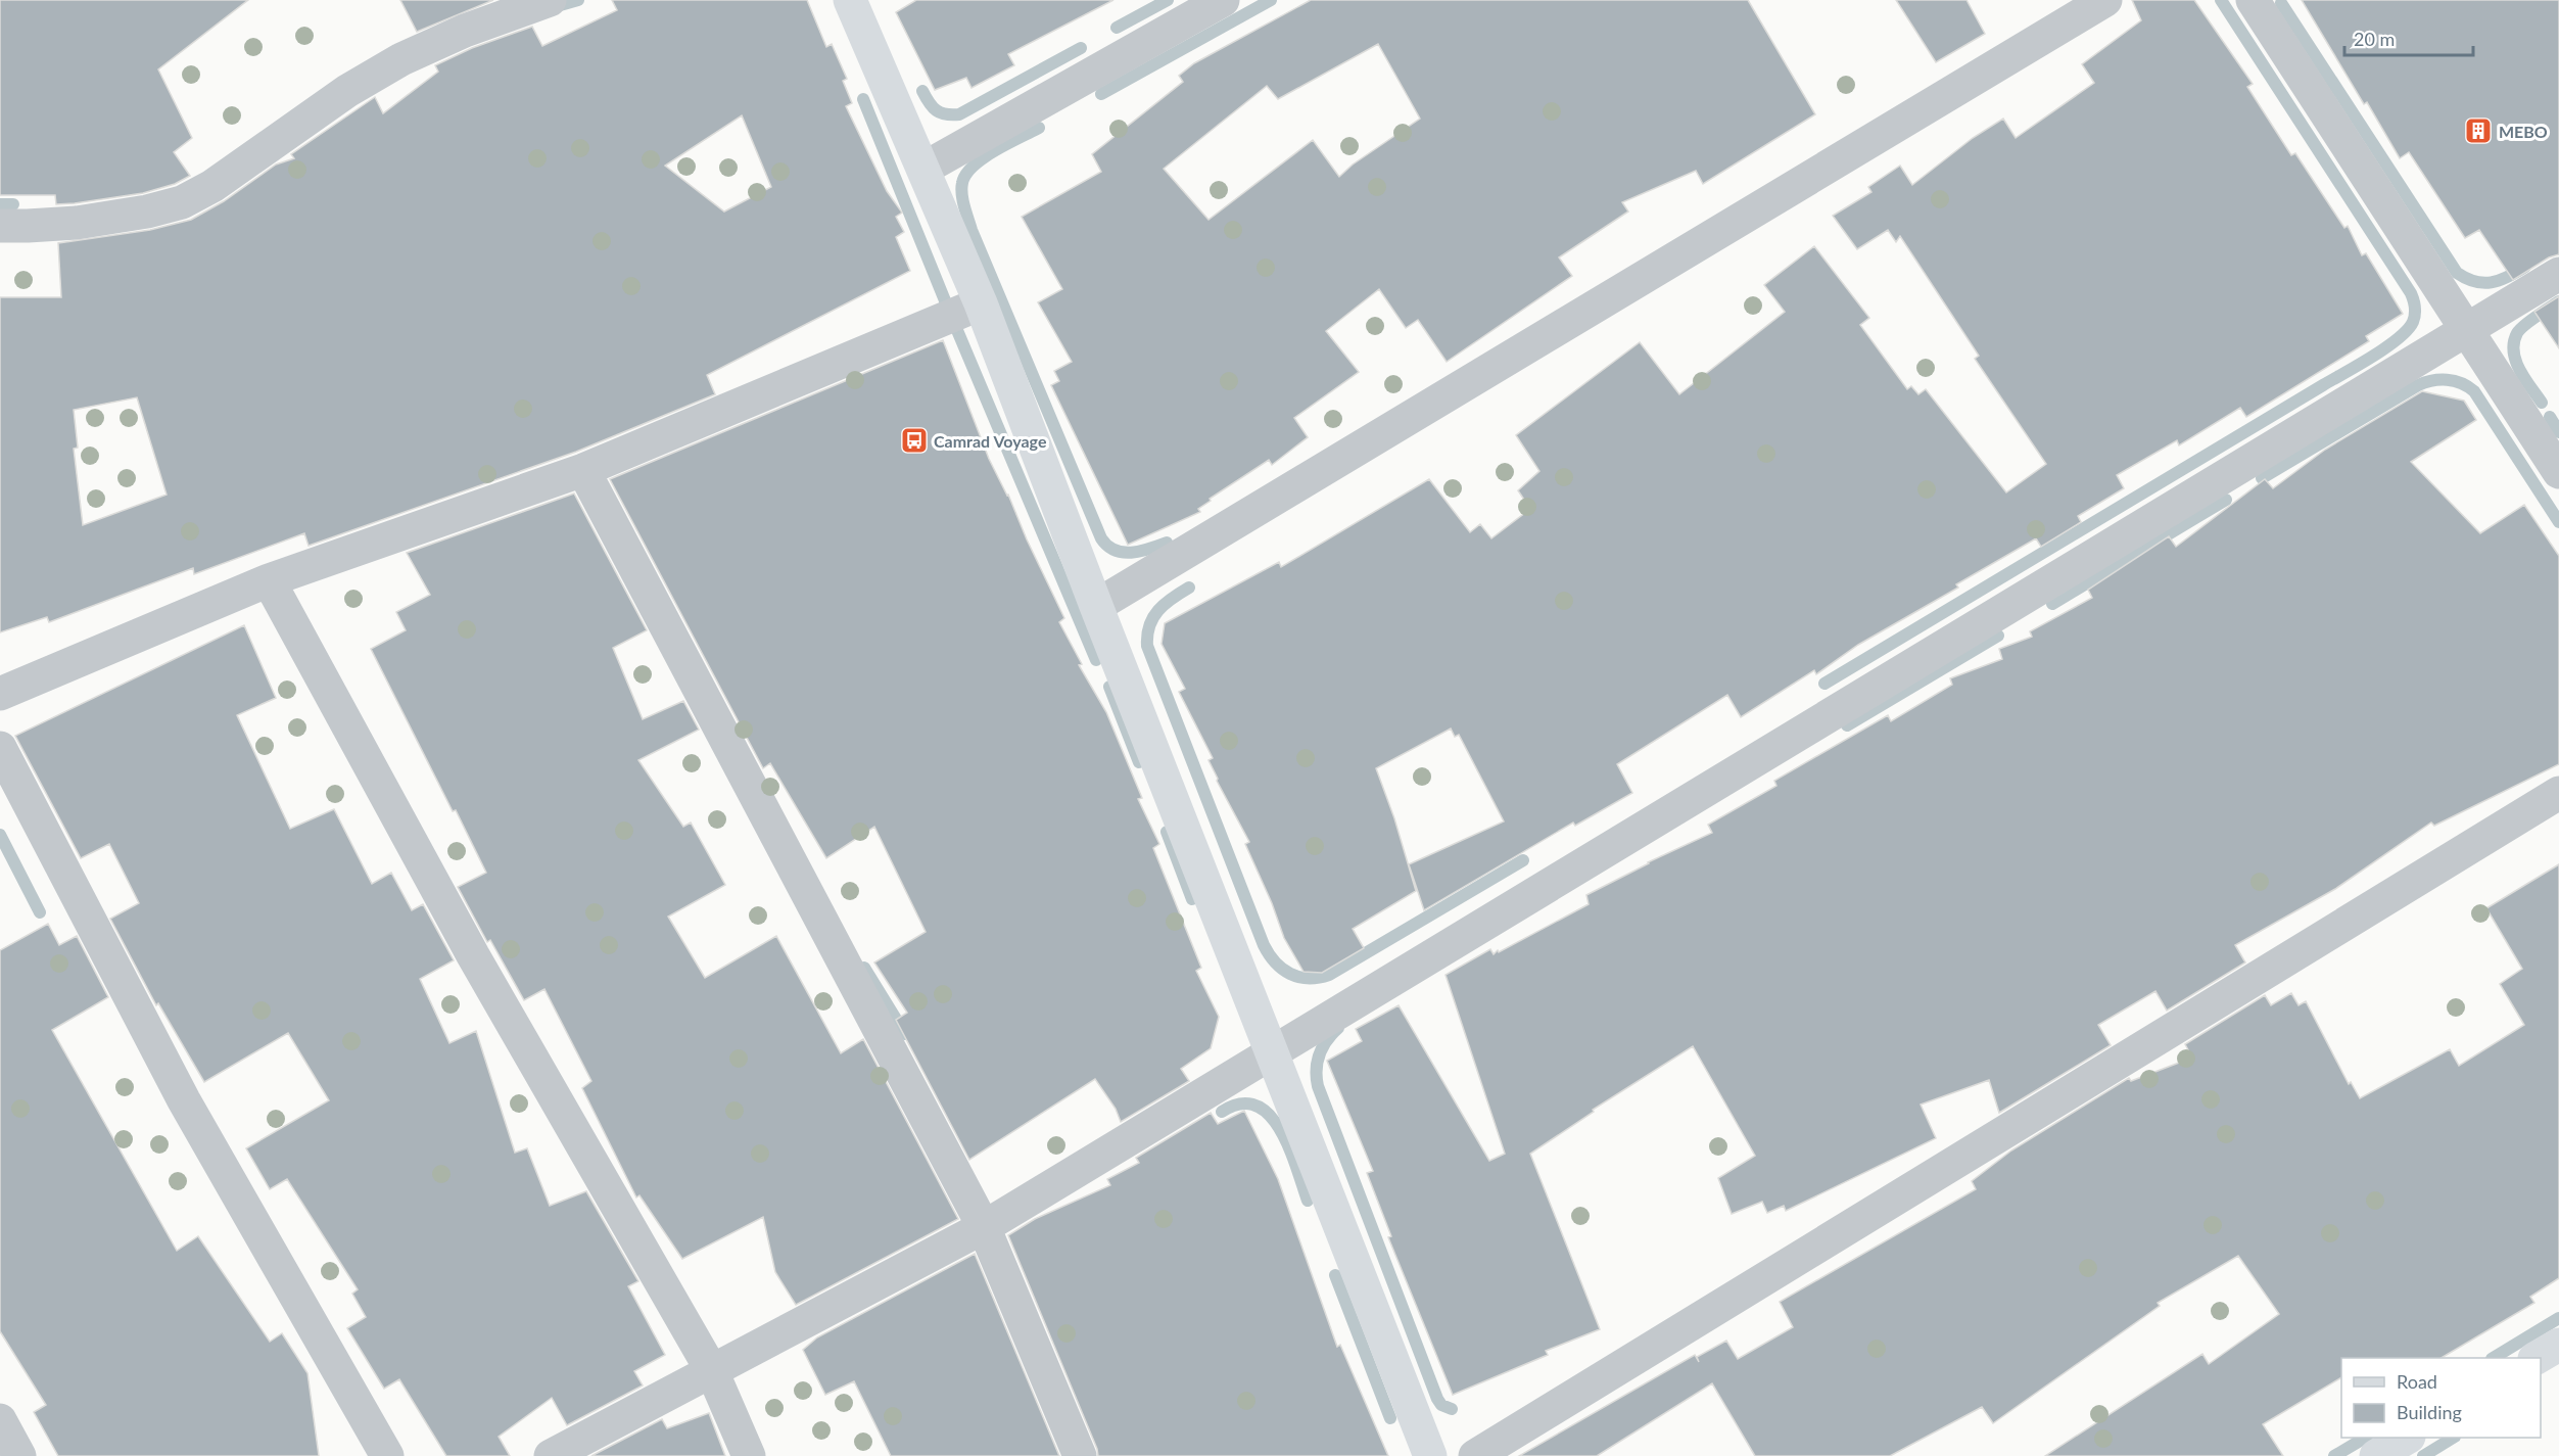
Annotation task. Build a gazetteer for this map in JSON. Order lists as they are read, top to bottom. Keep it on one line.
{"places":{"building":["MEBO"],"bus stop":["Camrad Voyage"]},"legend":["Road","Building"],"scale_bar":"20 m"}
